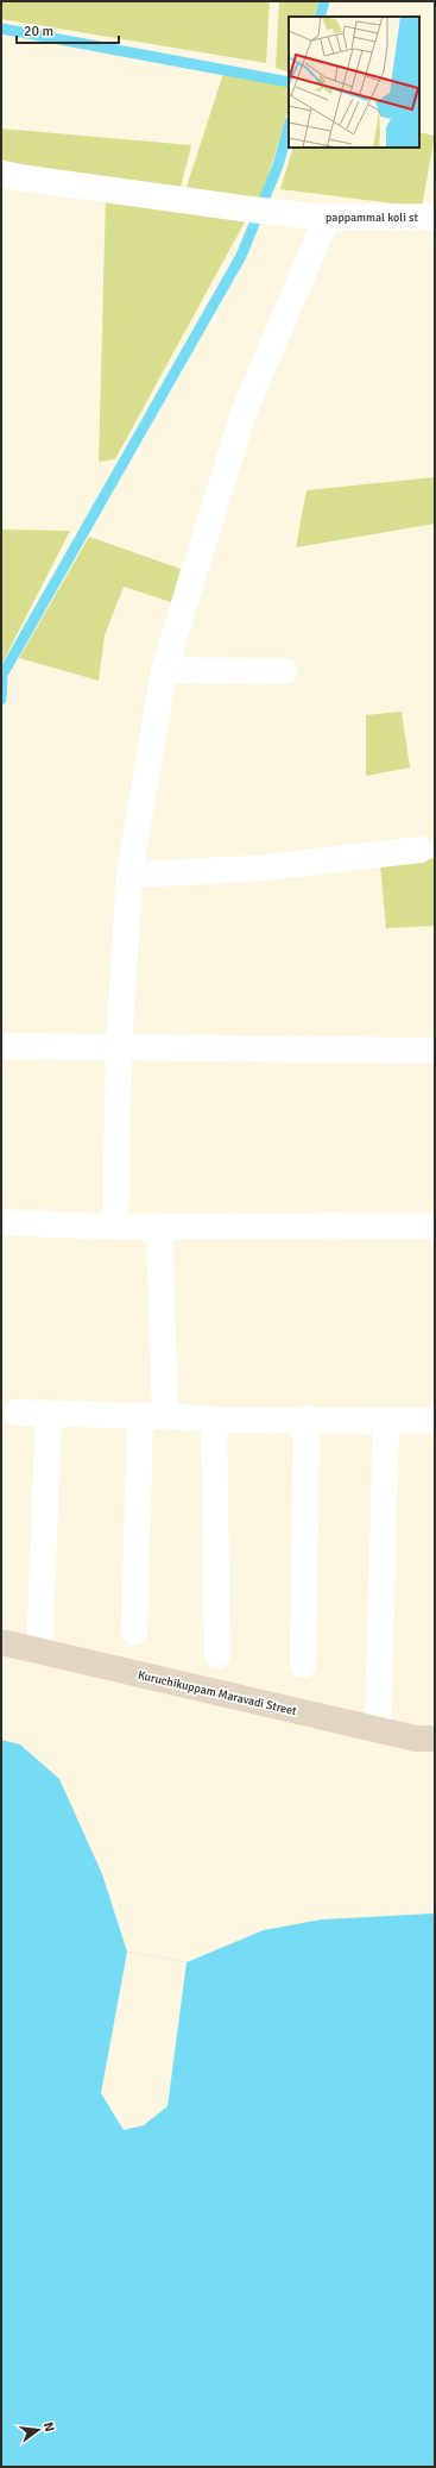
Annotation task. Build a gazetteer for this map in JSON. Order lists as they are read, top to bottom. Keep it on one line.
{"streets":{"street":["pappammal koli st","Kuruchikuppam Maravadi Street"]},"scale_bar":"20 m","north":"right"}
